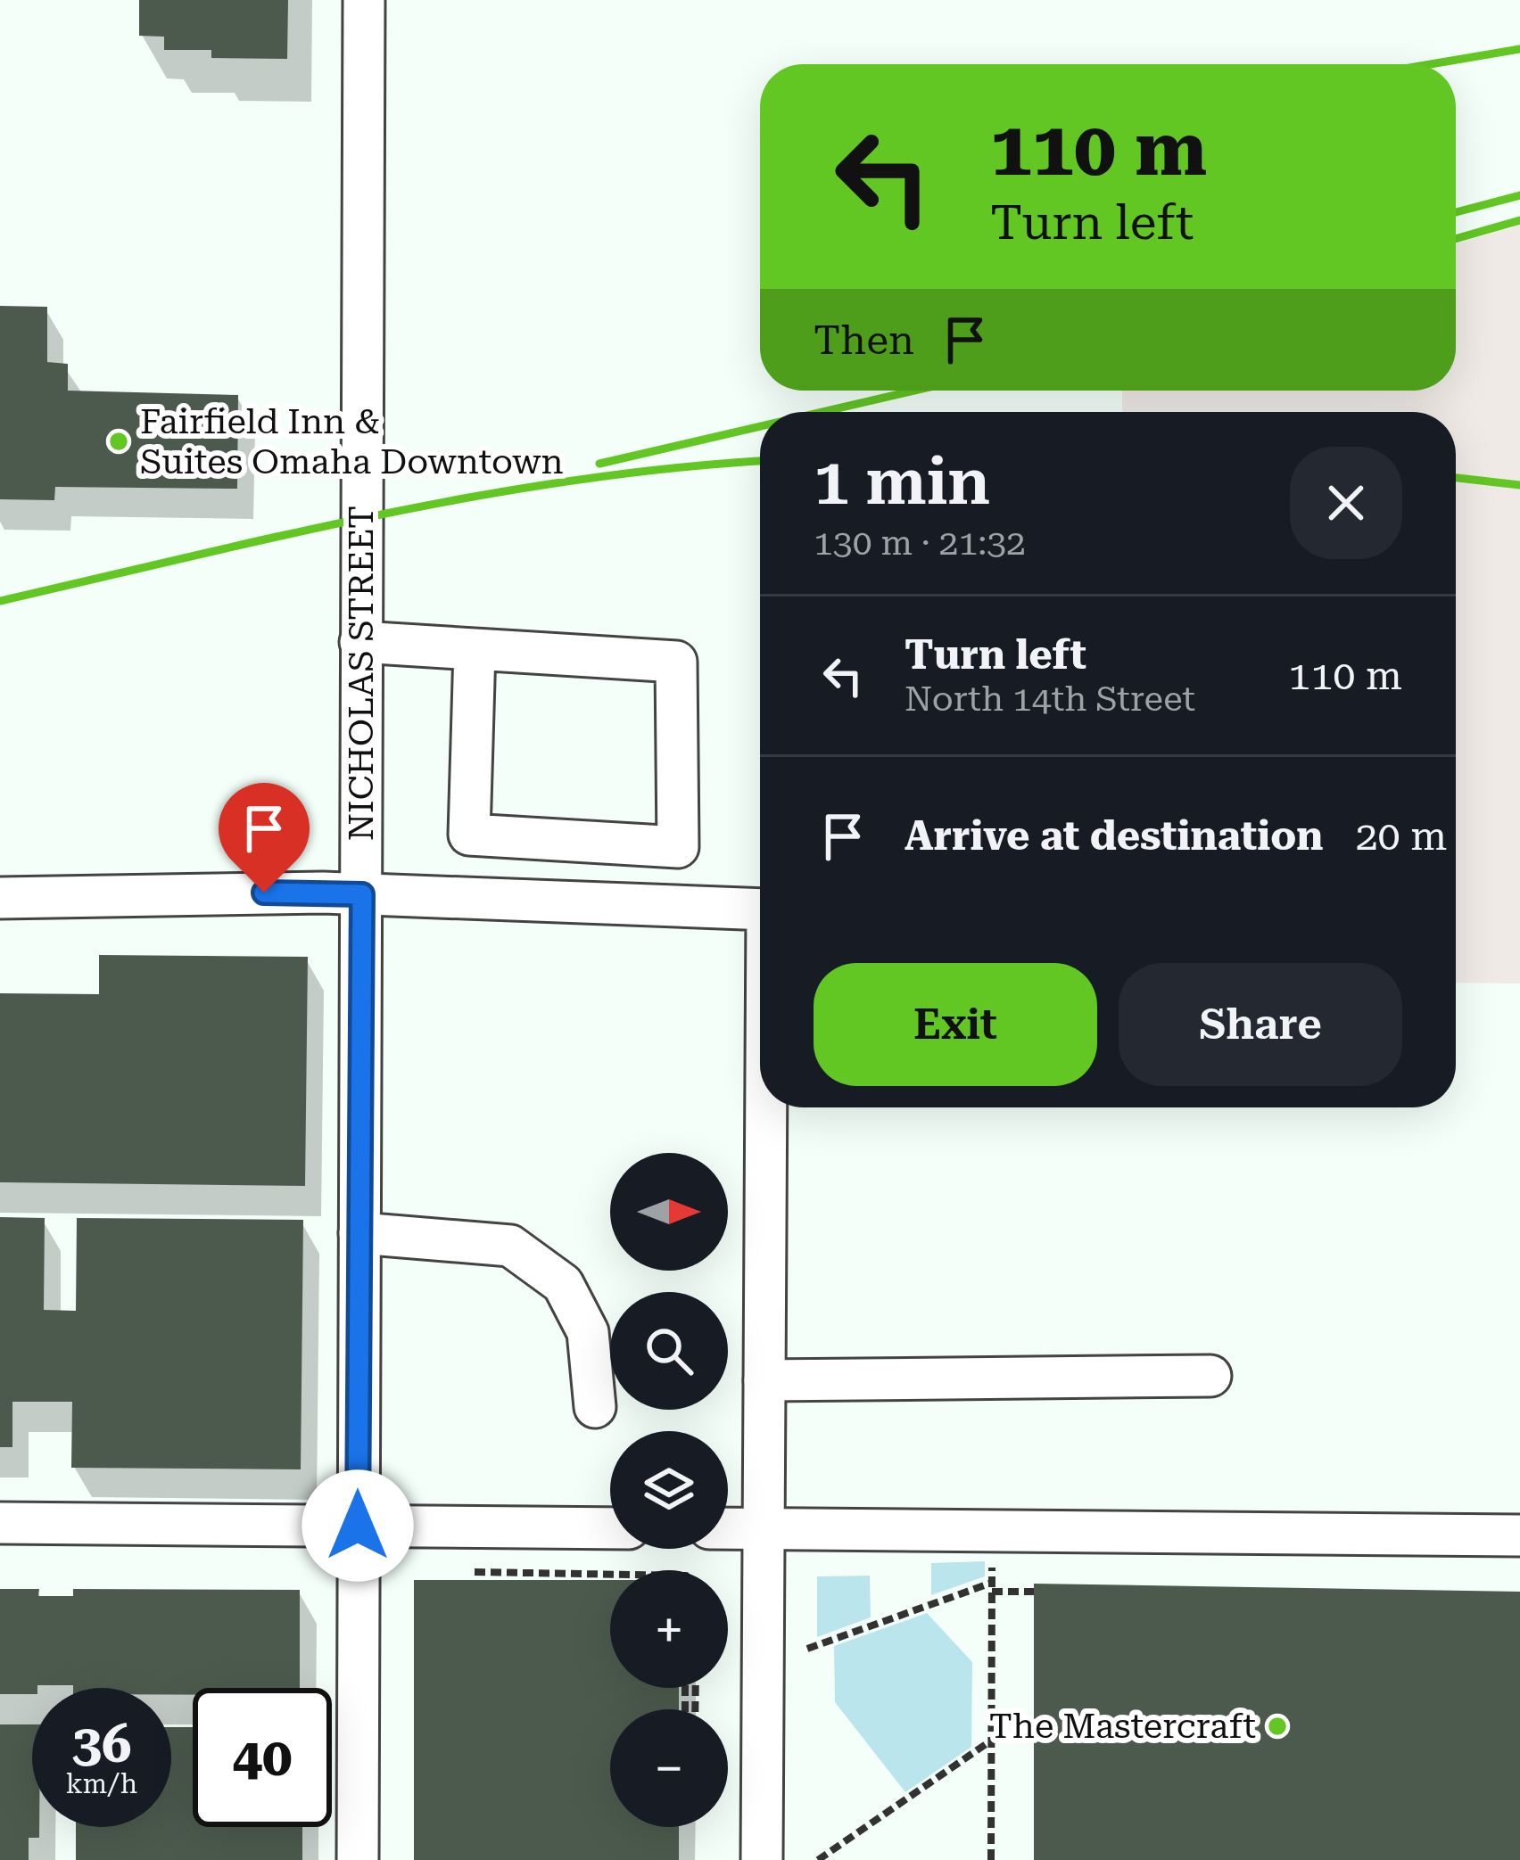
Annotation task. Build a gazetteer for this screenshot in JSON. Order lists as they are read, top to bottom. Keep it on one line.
{"streets":{"street":["NICHOLAS STREET"]},"places":["Fairfield Inn & Suites Omaha Downtown","The Mastercraft"],"north":"right","page":{"turn":["110 m","Turn left"],"then":"Then","heading":["1 min","130 m · 21:32"],"list":[{"name":"Turn left","note":"North 14th Street","value":"110 m"},{"name":"Arrive at destination","value":"20 m"}],"buttons":["Exit","Share"],"map_buttons":["+","−"],"speed":"36 km/h","limit":"40"}}
